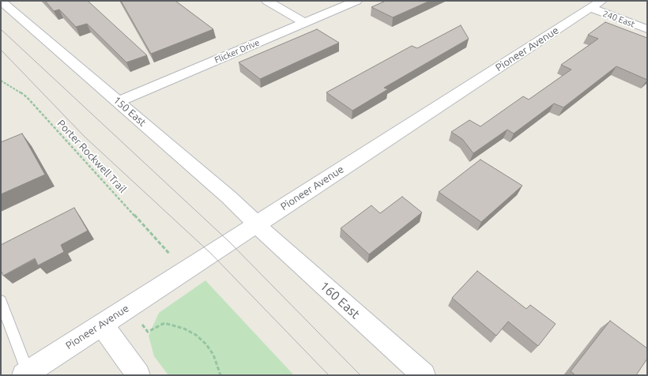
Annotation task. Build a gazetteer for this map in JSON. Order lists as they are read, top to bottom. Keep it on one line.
{"streets":{"street":["240 East","Pioneer Avenue","Flicker Drive","150 East","160 East"],"path":["Porter Rockwell Trail"]},"crossings":[["240 East","Pioneer Avenue"],["Pioneer Avenue","150 East"],["Pioneer Avenue","160 East"],["Flicker Drive","150 East"],["150 East","160 East"]]}
